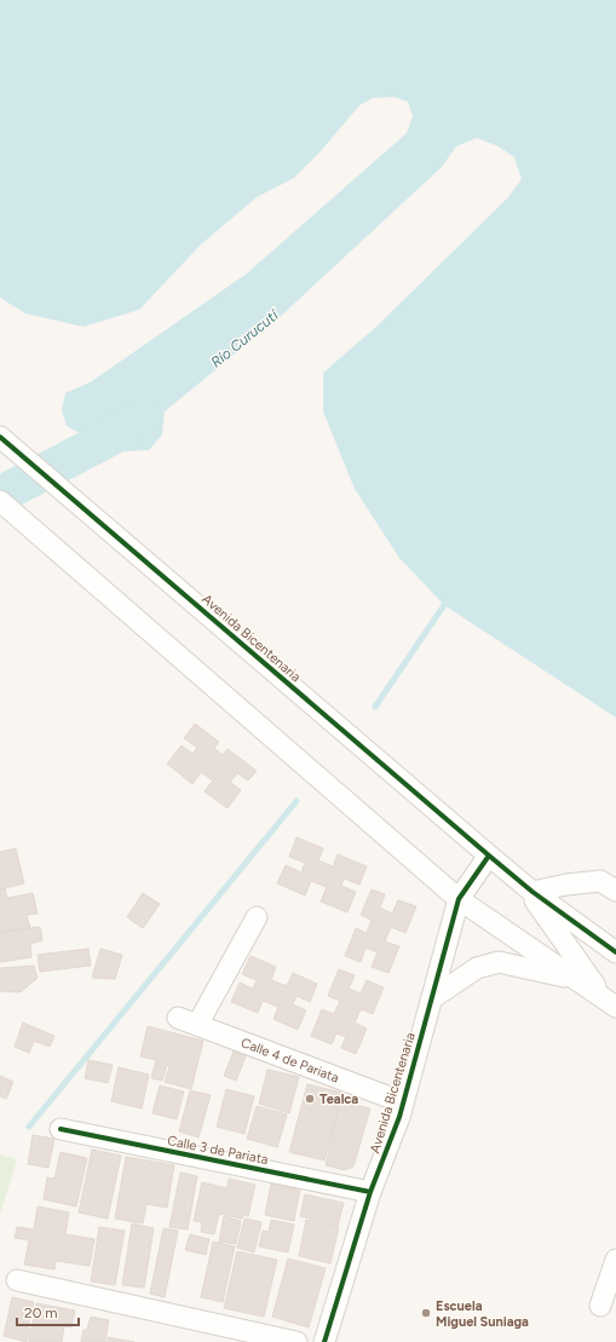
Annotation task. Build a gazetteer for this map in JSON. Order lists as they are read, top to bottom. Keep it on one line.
{"streets":{"street":["Avenida Bicentenaria","Calle 4 de Pariata","Calle 3 de Pariata"]},"crossings":[["Avenida Bicentenaria","Calle 4 de Pariata"],["Avenida Bicentenaria","Calle 3 de Pariata"]],"water":["Río Curucutí"],"places":["Tealca","Escuela Miguel Suniaga"],"scale_bar":"20 m"}
